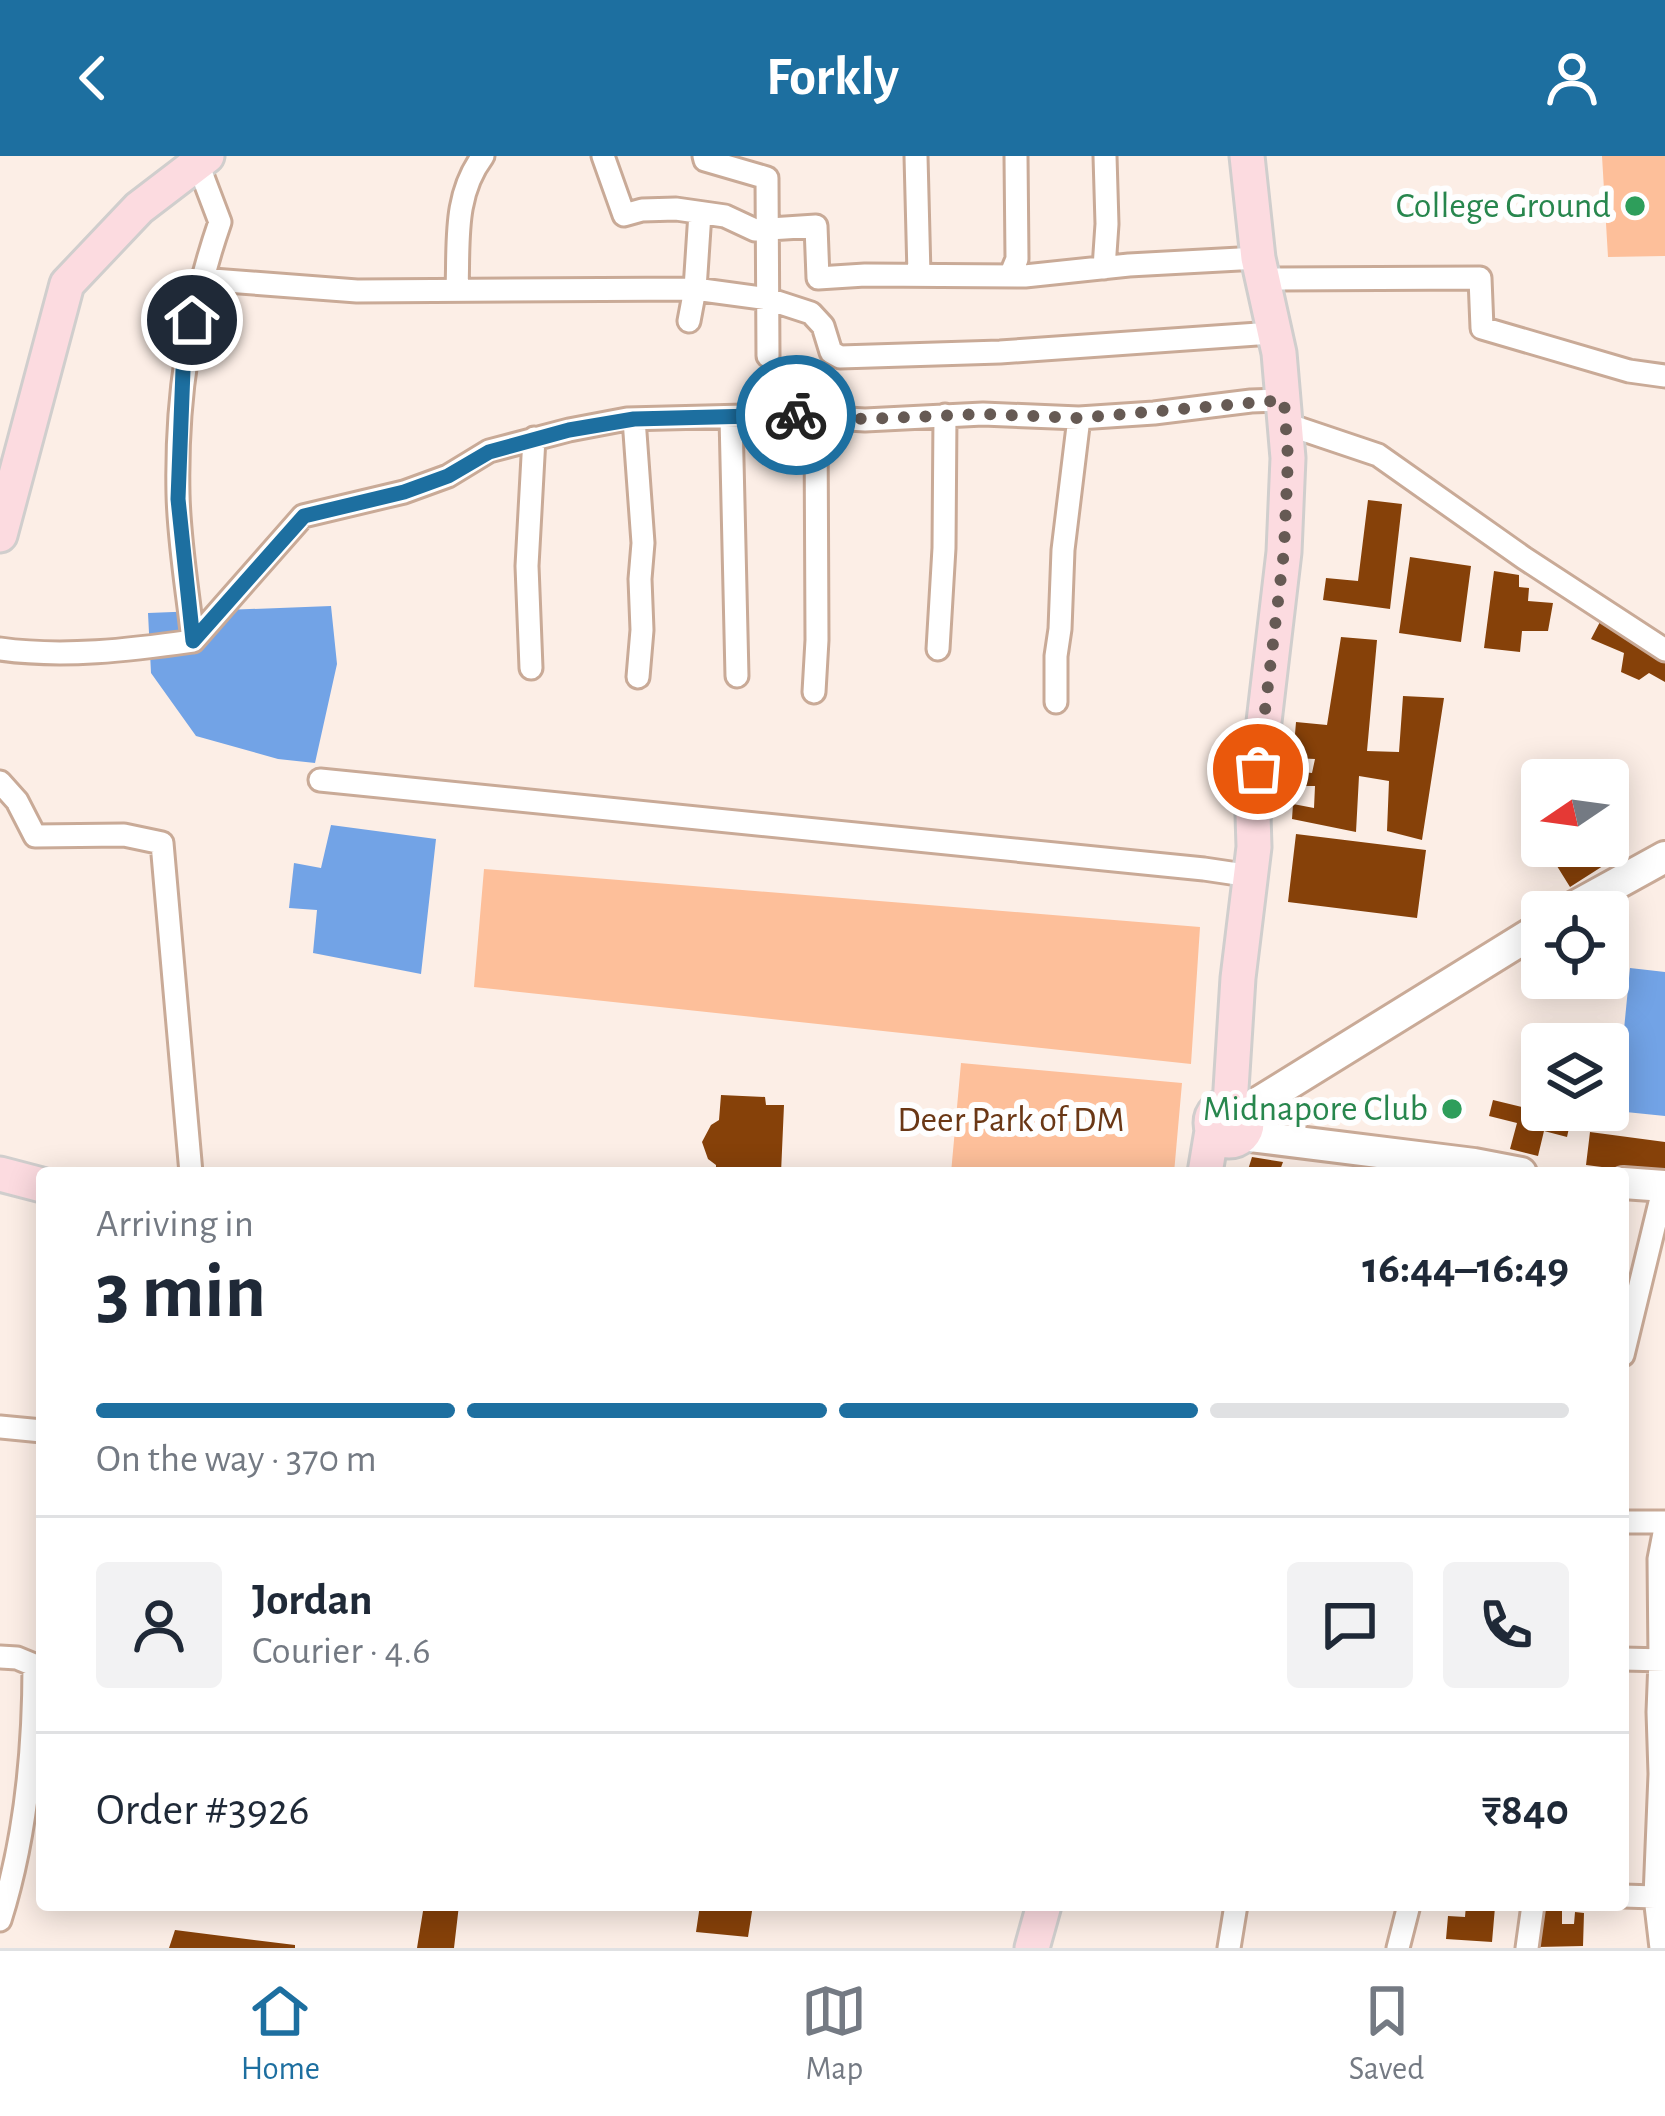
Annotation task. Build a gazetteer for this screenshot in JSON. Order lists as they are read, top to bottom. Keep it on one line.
{"parks":["Deer Park of DM"],"places":["College Ground","Midnapore Club"],"north":"left","page":{"header":"Forkly","heading":["3 min","Arriving in","16:44–16:49"],"panel":["Jordan","Courier · 4.6","Order #3926","₹840"],"bar":"On the way · 370 m","tabs":["Home","Map","Saved"]}}
